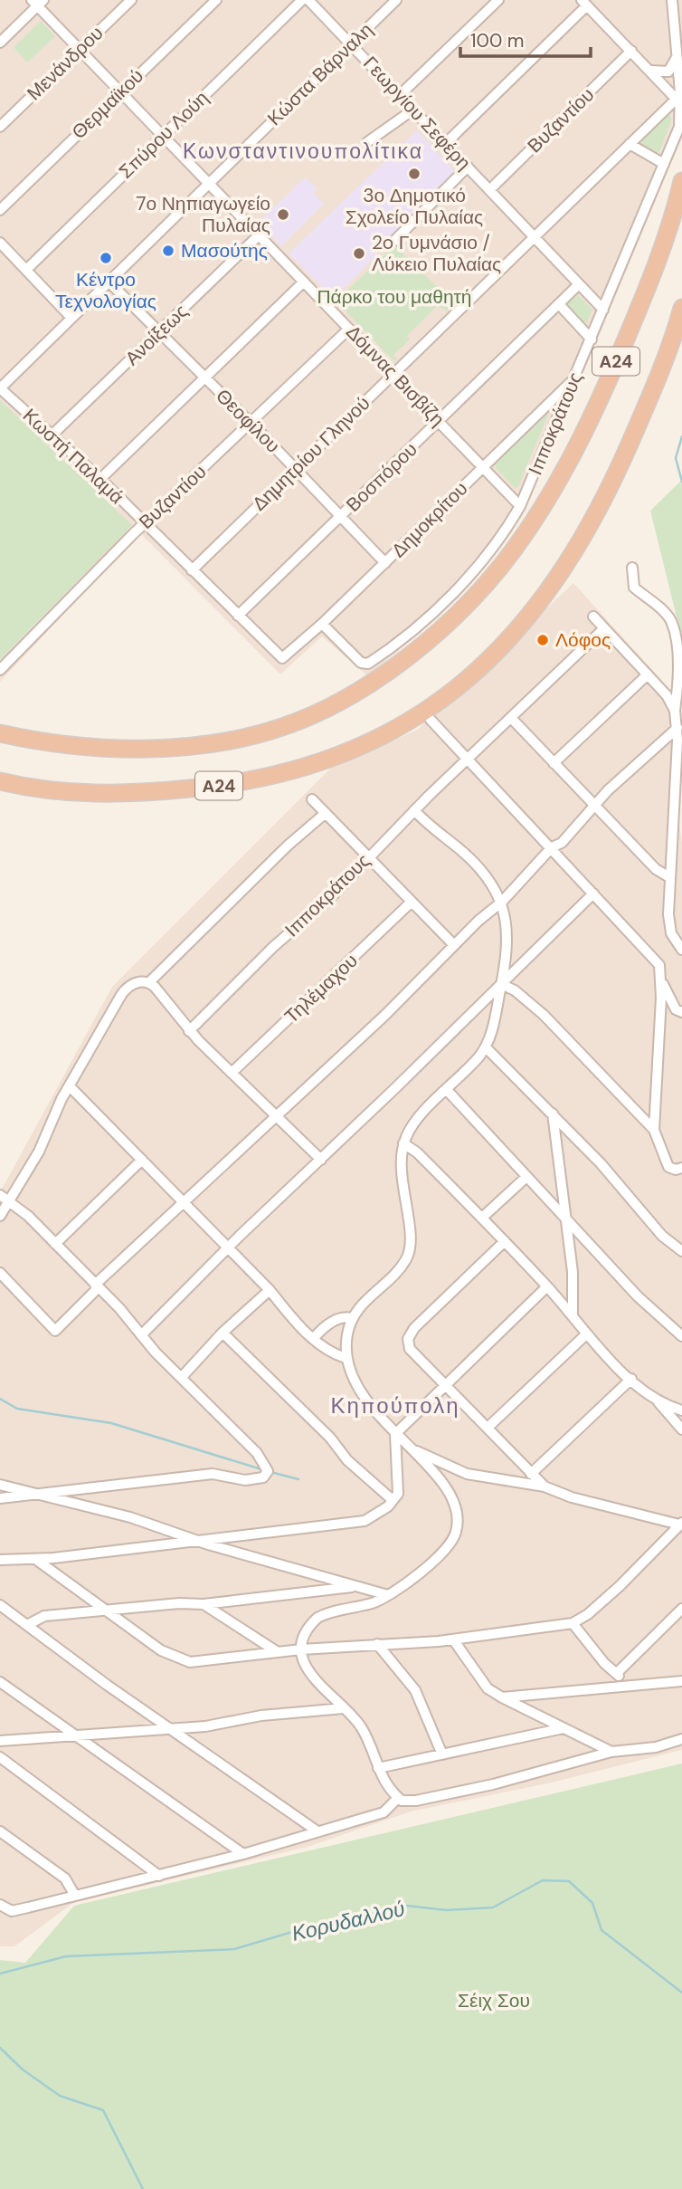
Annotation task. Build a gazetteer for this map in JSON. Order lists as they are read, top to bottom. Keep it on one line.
{"streets":{"highway":["Α24"],"street":["Μενάνδρου","Κώστα Βάρναλη","Θερμαϊκού","Γεωργίου Σεφέρη","Βυζαντίου","Σπύρου Λούη","Ανοίξεως","Δόμνας Βισβίζη","Θεοφίλου","Ιπποκράτους","Δημητρίου Γληνού","Κωστή Παλαμά","Βοσπόρου","Δημοκρίτου","Τηλέμαχου"]},"crossings":[["Μενάνδρου","Δόμνας Βισβίζη"],["Κώστα Βάρναλη","Γεωργίου Σεφέρη"],["Κώστα Βάρναλη","Δόμνας Βισβίζη"],["Κώστα Βάρναλη","Θεοφίλου"],["Κώστα Βάρναλη","Κωστή Παλαμά"],["Θερμαϊκού","Δόμνας Βισβίζη"],["Γεωργίου Σεφέρη","Βυζαντίου"],["Γεωργίου Σεφέρη","Ιπποκράτους"],["Γεωργίου Σεφέρη","Δημητρίου Γληνού"],["Γεωργίου Σεφέρη","Βοσπόρου"],["Βυζαντίου","Δόμνας Βισβίζη"],["Βυζαντίου","Θεοφίλου"],["Βυζαντίου","Κωστή Παλαμά"],["Σπύρου Λούη","Δόμνας Βισβίζη"],["Ανοίξεως","Δόμνας Βισβίζη"],["Ανοίξεως","Θεοφίλου"],["Ανοίξεως","Κωστή Παλαμά"],["Δόμνας Βισβίζη","Ιπποκράτους"],["Δόμνας Βισβίζη","Δημητρίου Γληνού"],["Δόμνας Βισβίζη","Βοσπόρου"],["Δόμνας Βισβίζη","Δημοκρίτου"],["Θεοφίλου","Δημητρίου Γληνού"],["Θεοφίλου","Βοσπόρου"],["Θεοφίλου","Δημοκρίτου"],["Ιπποκράτους","Δημητρίου Γληνού"],["Ιπποκράτους","Δημοκρίτου"],["Δημητρίου Γληνού","Κωστή Παλαμά"],["Κωστή Παλαμά","Βοσπόρου"],["Κωστή Παλαμά","Δημοκρίτου"]],"districts":["Κωνσταντινουπολίτικα","Κηπούπολη"],"water":["Κορυδαλλού"],"parks":["Πάρκο του μαθητή","Σέιχ Σου"],"places":["3ο Δημοτικό Σχολείο Πυλαίας","7ο Νηπιαγωγείο Πυλαίας","Μασούτης","2o Γυμνάσιο / Λύκειο Πυλαίας","Κέντρο Τεχνολογίας","Λόφος"],"scale_bar":"100 m"}
